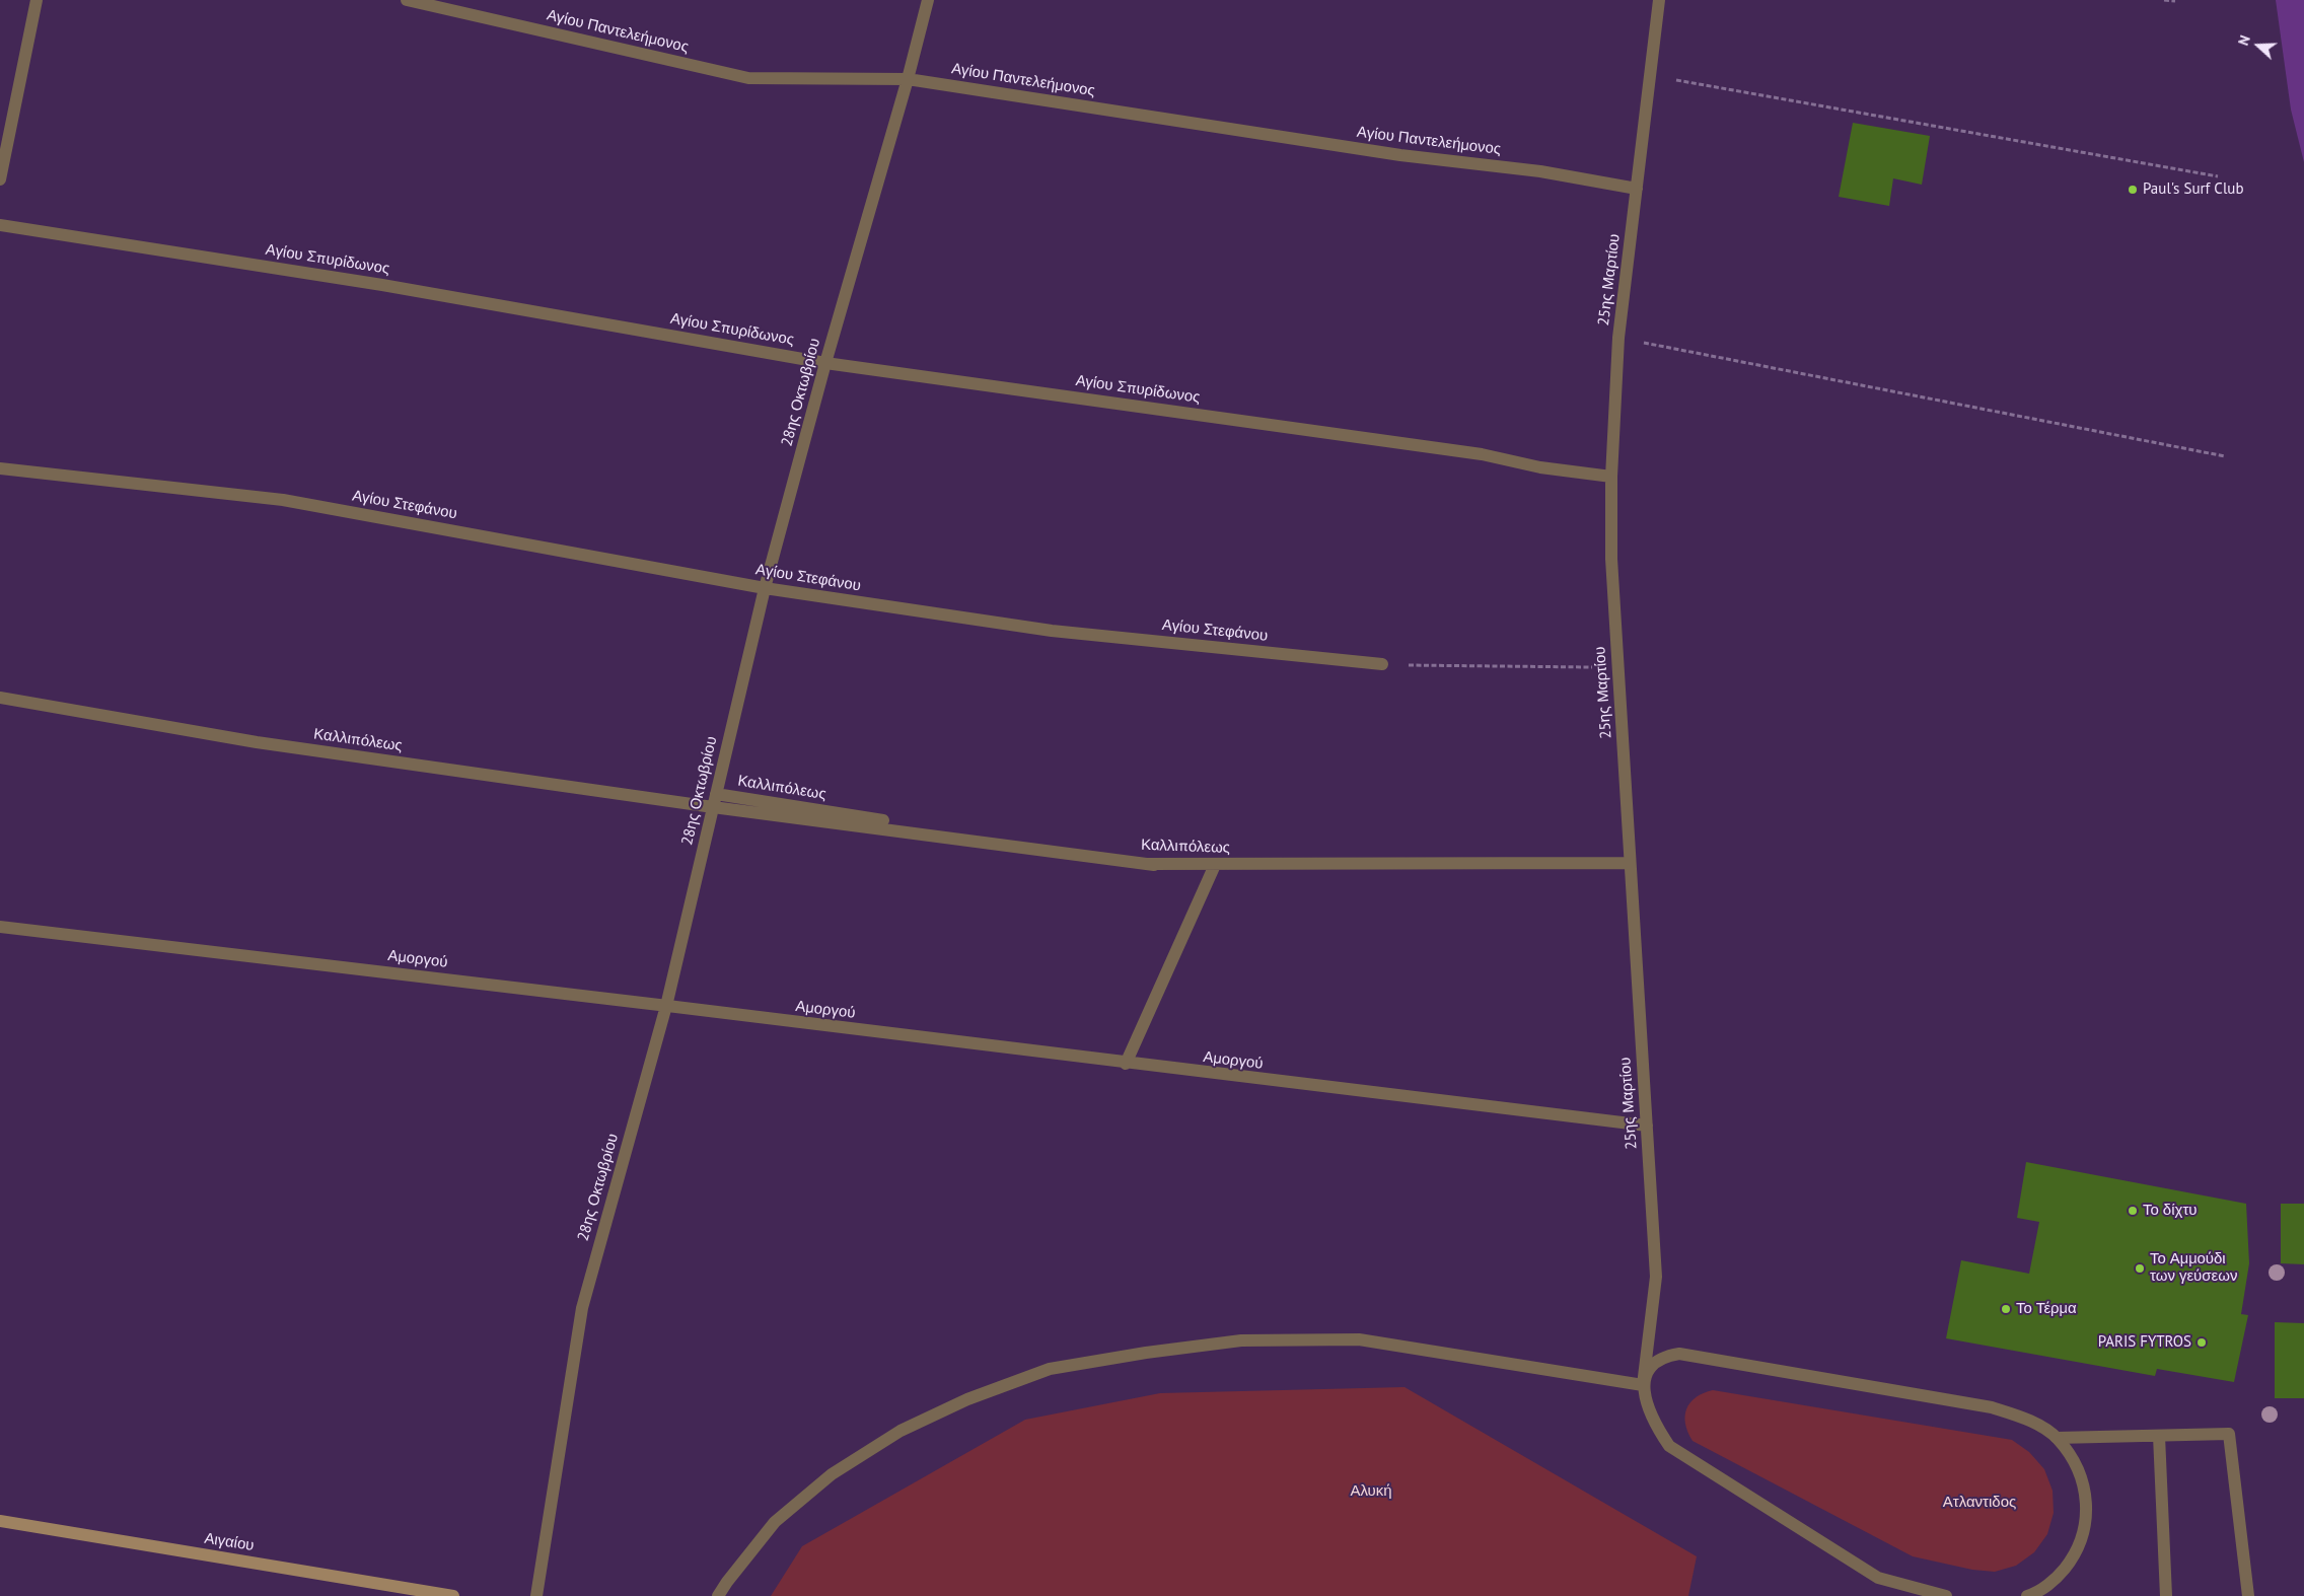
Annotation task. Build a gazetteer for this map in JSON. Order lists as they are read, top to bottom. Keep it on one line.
{"streets":{"main road":["Αιγαίου"],"street":["Αγίου Παντελεήμονος","Αγίου Σπυρίδωνος","25ης Μαρτίου","28ης Οκτωβρίου","Αγίου Στεφάνου","Καλλιπόλεως","Αμοργού"]},"crossings":[["Αγίου Παντελεήμονος","25ης Μαρτίου"],["Αγίου Παντελεήμονος","28ης Οκτωβρίου"],["Αγίου Σπυρίδωνος","25ης Μαρτίου"],["Αγίου Σπυρίδωνος","28ης Οκτωβρίου"],["25ης Μαρτίου","Καλλιπόλεως"],["25ης Μαρτίου","Αμοργού"],["28ης Οκτωβρίου","Αγίου Στεφάνου"],["28ης Οκτωβρίου","Καλλιπόλεως"],["28ης Οκτωβρίου","Αμοργού"]],"parks":["Αλυκή","Ατλαντιδος"],"places":["Paul's Surf Club","Το δίχτυ","Το Αμμούδι των γεύσεων","Το Τέρμα","PARIS FYTROS"],"north":"left"}
